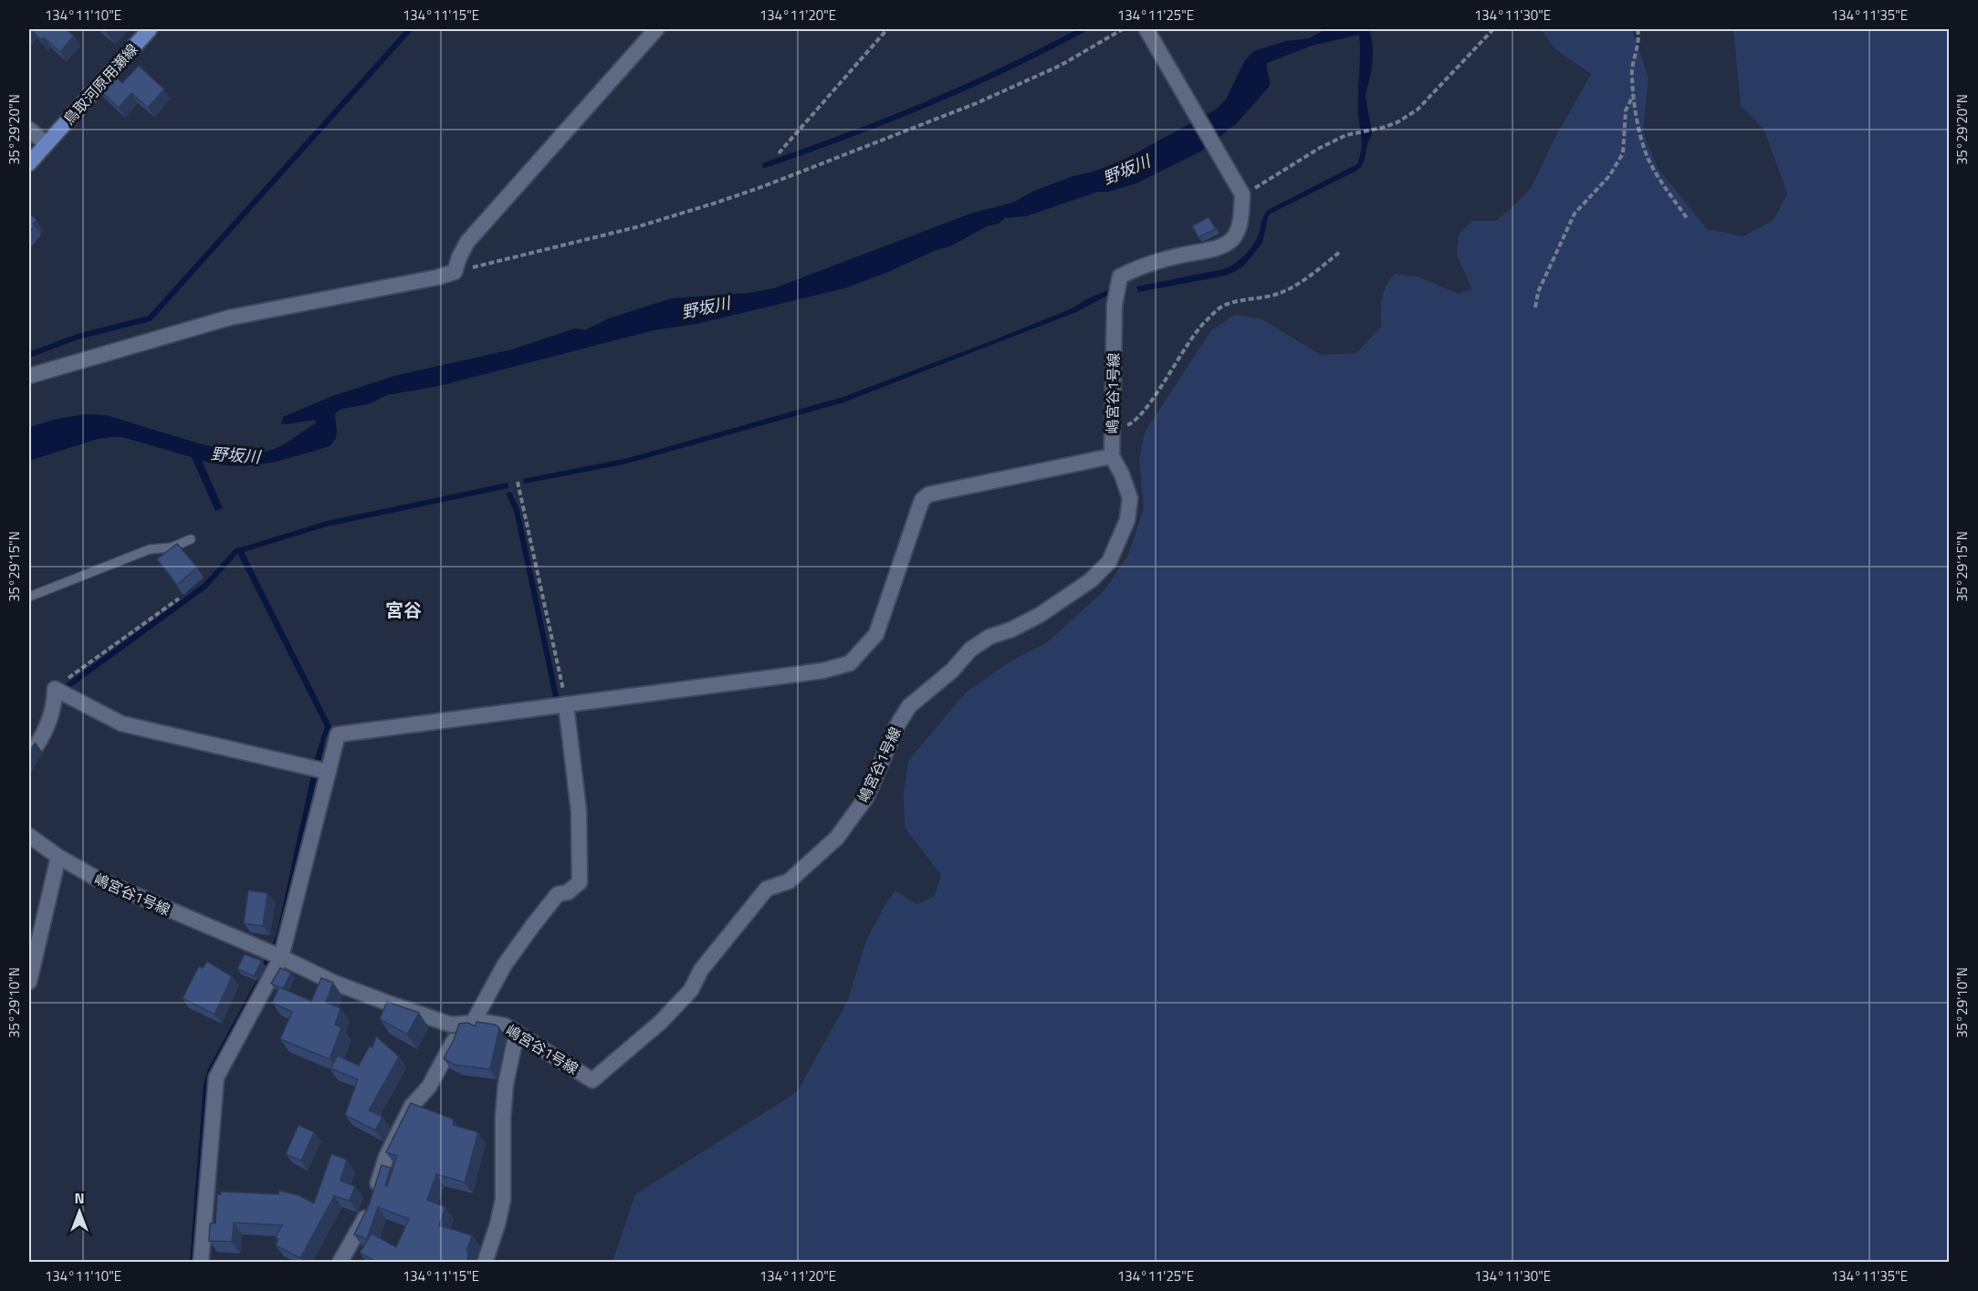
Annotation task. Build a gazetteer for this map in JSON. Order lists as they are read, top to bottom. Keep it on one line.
{"streets":{"main road":["鳥取河原用瀬線"],"street":["嶋宮谷1号線"]},"districts":["宮谷"],"water":["野坂川"],"north":"top","coordinates":["134°11'10\"E","134°11'15\"E","134°11'20\"E","134°11'25\"E","134°11'30\"E","134°11'35\"E","35°29'20\"N","35°29'15\"N","35°29'10\"N"]}
